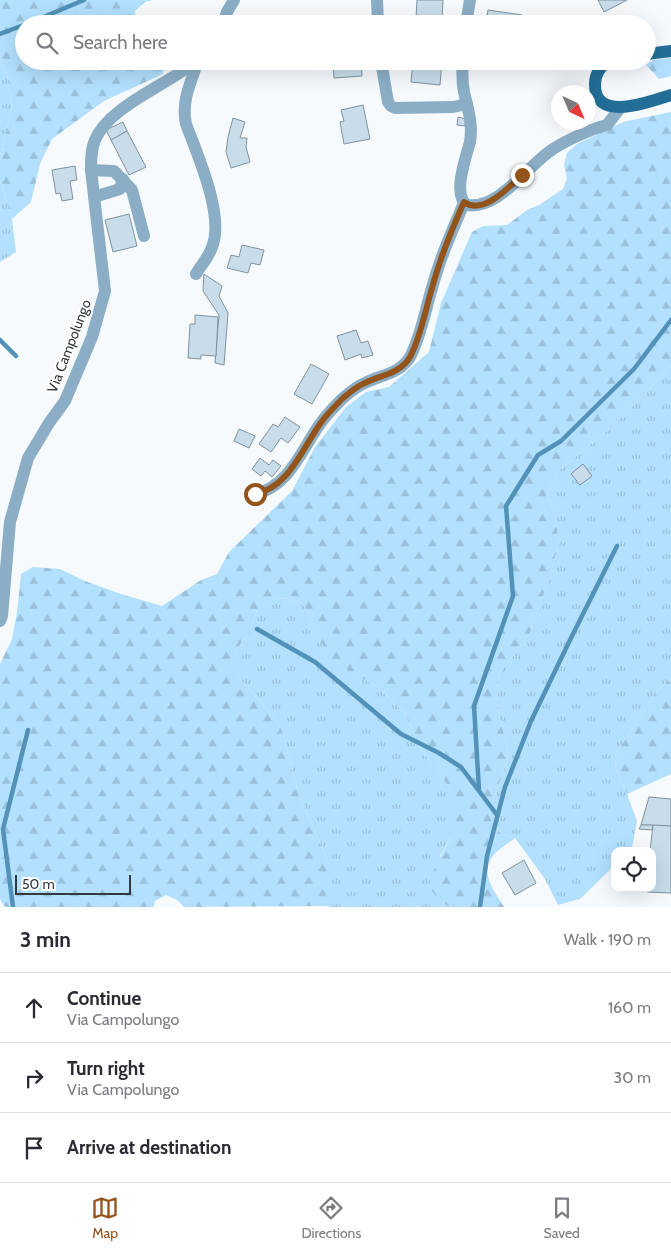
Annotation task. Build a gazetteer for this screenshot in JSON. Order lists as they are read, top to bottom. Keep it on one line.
{"streets":{"street":["Via Campolungo"]},"scale_bar":"50 m","north":"bottom right","page":{"search":"Search here","scale":"50 m","heading":["3 min","Walk · 190 m"],"list":[["Continue","Via Campolungo","160 m"],["Turn right","Via Campolungo","30 m"],"Arrive at destination"],"nav":["Map","Directions","Saved"]}}
